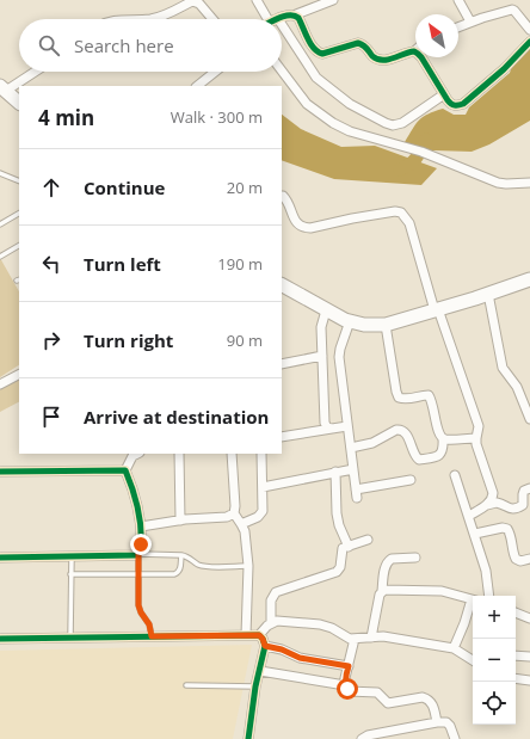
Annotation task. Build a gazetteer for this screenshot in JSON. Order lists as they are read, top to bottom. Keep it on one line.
{"north":"top left","page":{"search":"Search here","heading":["4 min","Walk · 300 m"],"list":[["Continue","20 m"],["Turn left","190 m"],["Turn right","90 m"],"Arrive at destination"],"map_buttons":["+","−"]}}
